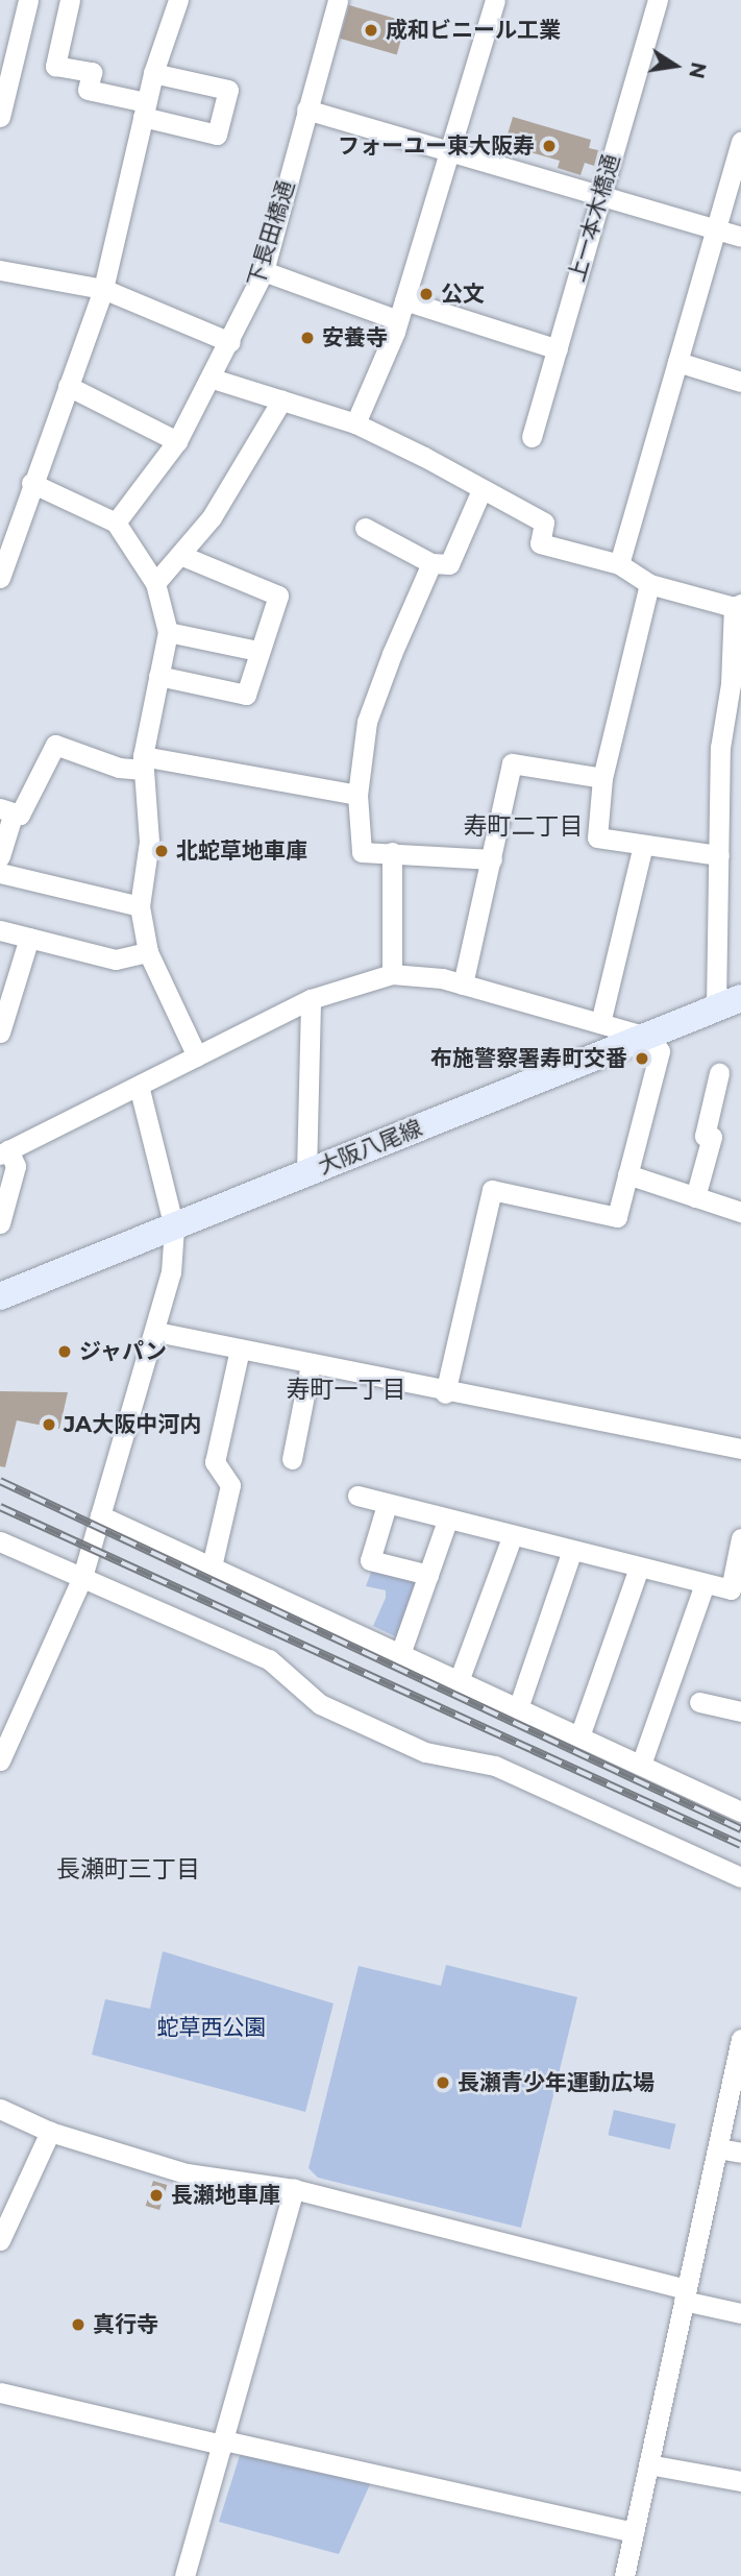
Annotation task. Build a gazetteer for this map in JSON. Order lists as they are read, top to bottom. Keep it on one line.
{"streets":{"main road":["大阪八尾線"],"street":["上一本木橋通","下長田橋通"]},"districts":["寿町二丁目","寿町一丁目","長瀬町三丁目"],"parks":["蛇草西公園"],"places":["成和ビニール工業","フォーユー東大阪寿","公文","安養寺","北蛇草地車庫","布施警察署寿町交番","ジャパン","JA大阪中河内","長瀬青少年運動広場","長瀬地車庫","真行寺"],"north":"right"}
